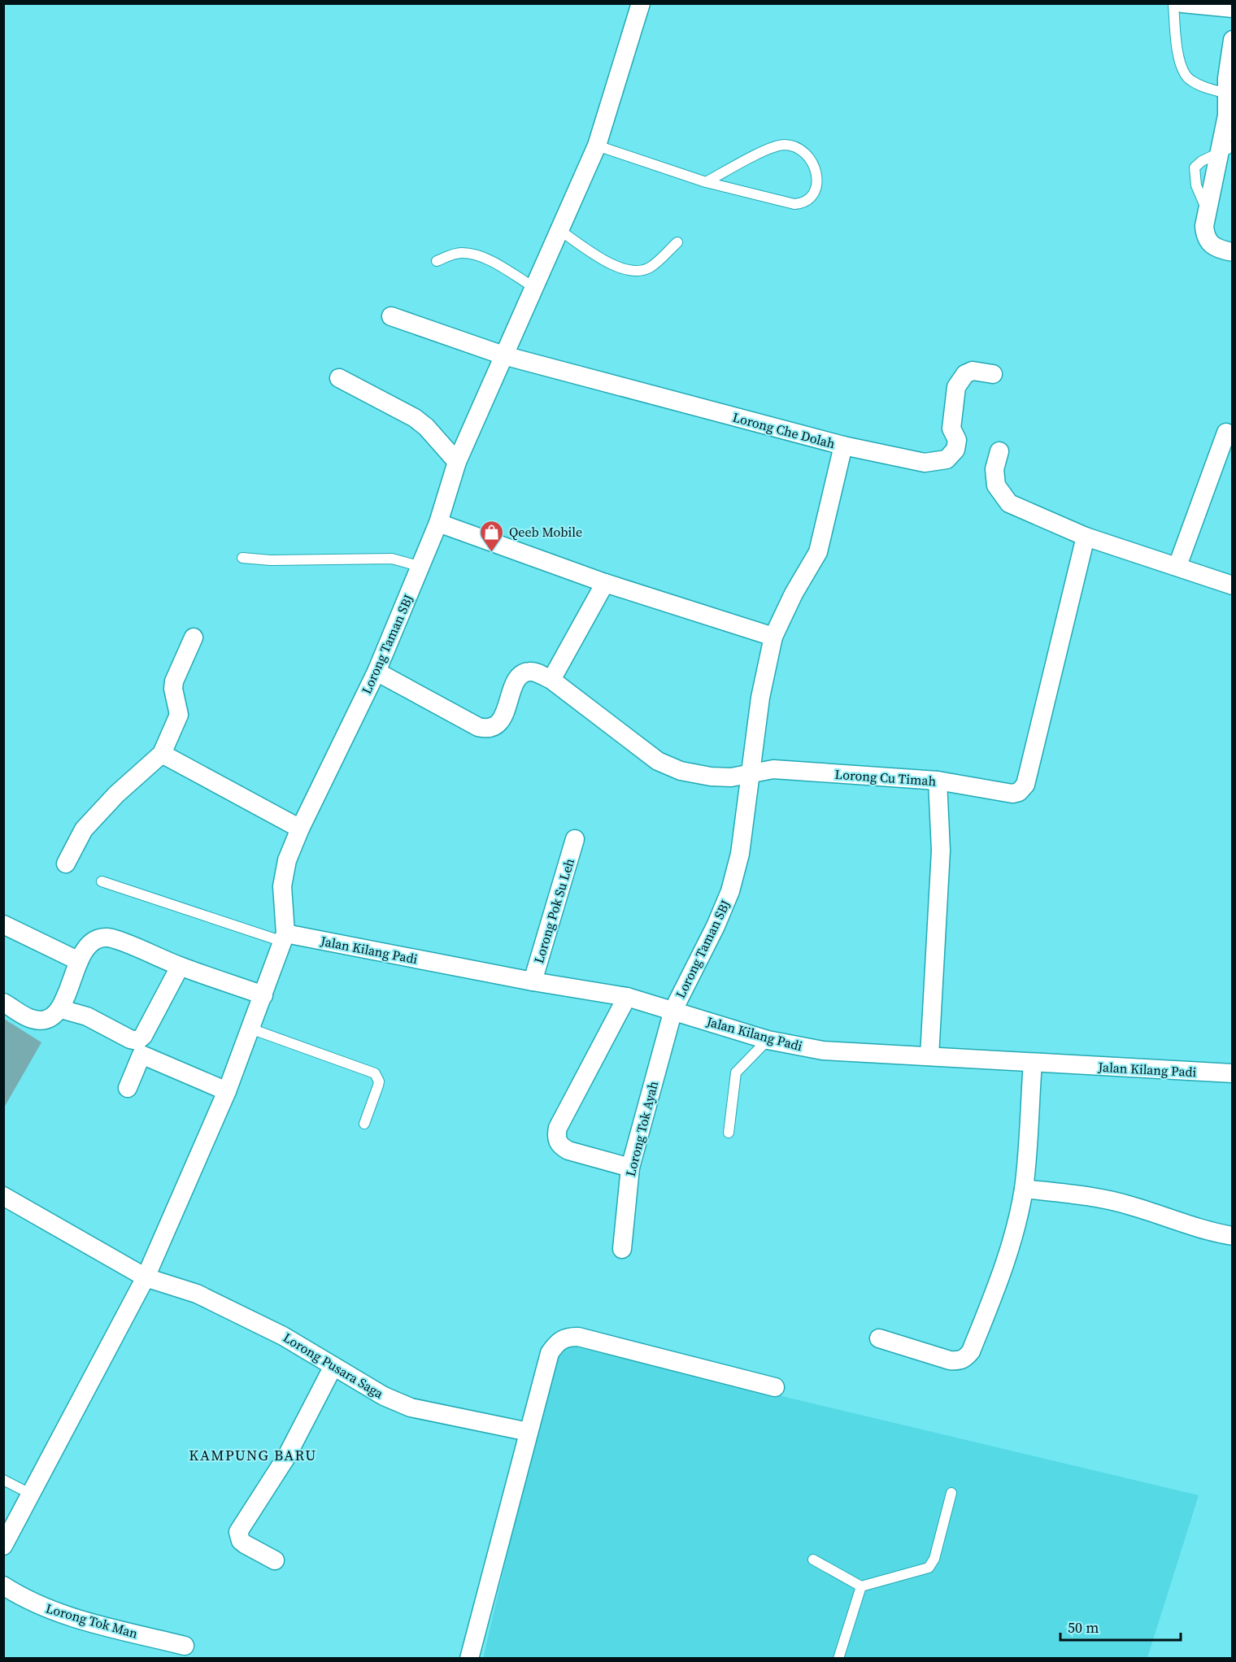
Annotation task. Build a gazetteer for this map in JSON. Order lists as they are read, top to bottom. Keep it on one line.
{"streets":{"street":["Lorong Che Dolah","Lorong Taman SBJ","Lorong Cu Timah","Lorong Pok Su Leh","Jalan Kilang Padi","Lorong Tok Ayah","Lorong Pusara Saga","Lorong Tok Man"]},"crossings":[["Lorong Che Dolah","Lorong Taman SBJ"],["Lorong Taman SBJ","Lorong Cu Timah"],["Lorong Taman SBJ","Jalan Kilang Padi"],["Lorong Taman SBJ","Lorong Tok Ayah"],["Lorong Pok Su Leh","Jalan Kilang Padi"],["Jalan Kilang Padi","Lorong Tok Ayah"]],"districts":["KAMPUNG BARU"],"places":{"shop":["Qeeb Mobile"]},"scale_bar":"50 m"}
